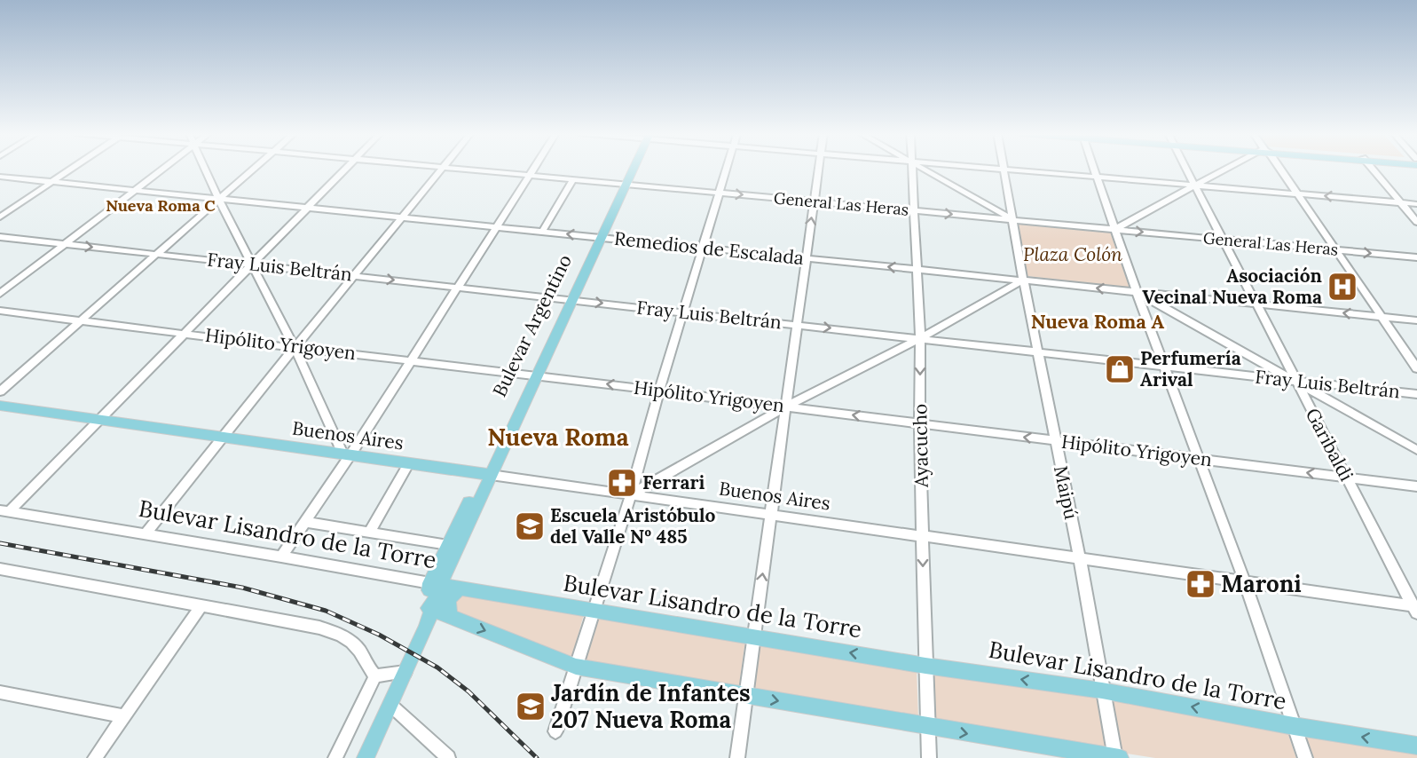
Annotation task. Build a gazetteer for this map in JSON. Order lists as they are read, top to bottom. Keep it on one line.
{"streets":{"main road":["Bulevar Argentino","Buenos Aires","Bulevar Lisandro de la Torre"],"street":["General Las Heras","Remedios de Escalada","Fray Luis Beltrán","Hipólito Yrigoyen","Garibaldi","Ayacucho","Maipú"]},"crossings":[["General Las Heras","Bulevar Argentino"],["General Las Heras","Garibaldi"],["General Las Heras","Ayacucho"],["General Las Heras","Maipú"],["Remedios de Escalada","Bulevar Argentino"],["Remedios de Escalada","Garibaldi"],["Remedios de Escalada","Ayacucho"],["Remedios de Escalada","Maipú"],["Fray Luis Beltrán","Bulevar Argentino"],["Fray Luis Beltrán","Garibaldi"],["Fray Luis Beltrán","Ayacucho"],["Fray Luis Beltrán","Maipú"],["Bulevar Argentino","Hipólito Yrigoyen"],["Bulevar Argentino","Buenos Aires"],["Bulevar Argentino","Bulevar Lisandro de la Torre"],["Hipólito Yrigoyen","Garibaldi"],["Hipólito Yrigoyen","Ayacucho"],["Hipólito Yrigoyen","Maipú"],["Buenos Aires","Garibaldi"],["Buenos Aires","Ayacucho"],["Buenos Aires","Maipú"],["Ayacucho","Bulevar Lisandro de la Torre"],["Maipú","Bulevar Lisandro de la Torre"]],"one_way":["Hipólito Yrigoyen","Ayacucho","Bulevar Lisandro de la Torre"],"districts":["Nueva Roma C","Nueva Roma A","Nueva Roma"],"parks":["Plaza Colón"],"places":{"hospital":["Asociación Vecinal Nueva Roma"],"shop":["Perfumería Arival"],"pharmacy":["Ferrari","Maroni"],"school or university":["Escuela Aristóbulo del Valle Nº 485","Jardín de Infantes 207 Nueva Roma"]}}
